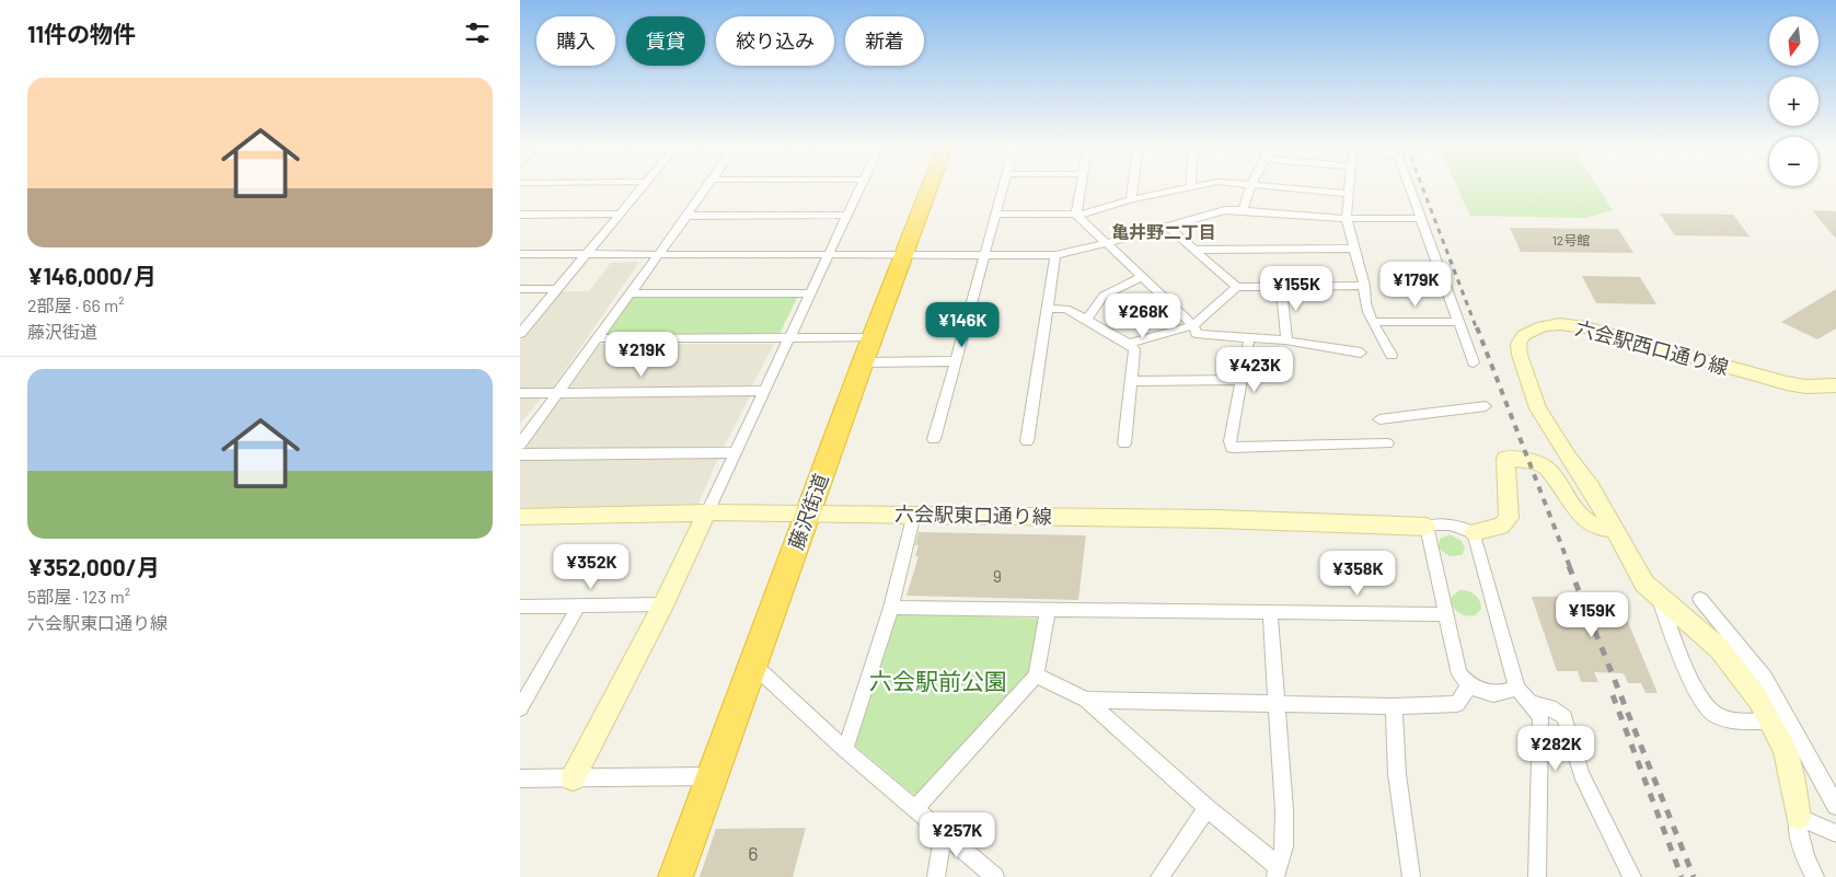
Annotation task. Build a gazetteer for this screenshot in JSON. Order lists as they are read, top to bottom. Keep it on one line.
{"streets":{"highway":["藤沢街道"],"street":["六会駅西口通り線","六会駅東口通り線"]},"crossings":[["藤沢街道","六会駅東口通り線"]],"districts":["亀井野二丁目"],"parks":["六会駅前公園"],"house_numbers":["12号館","9","6"],"north":"bottom","page":{"heading":"11件の物件","map_buttons":["+","−"],"chip":["購入","賃貸","絞り込み","新着"],"list":[{"name":"¥146,000/月","note":"2部屋 · 66 m² · 藤沢街道"},{"name":"¥352,000/月","note":"5部屋 · 123 m² · 六会駅東口通り線"}],"price":["¥179K","¥155K","¥268K","¥146K","¥219K","¥423K","¥352K","¥358K","¥159K","¥282K","¥257K"]}}
